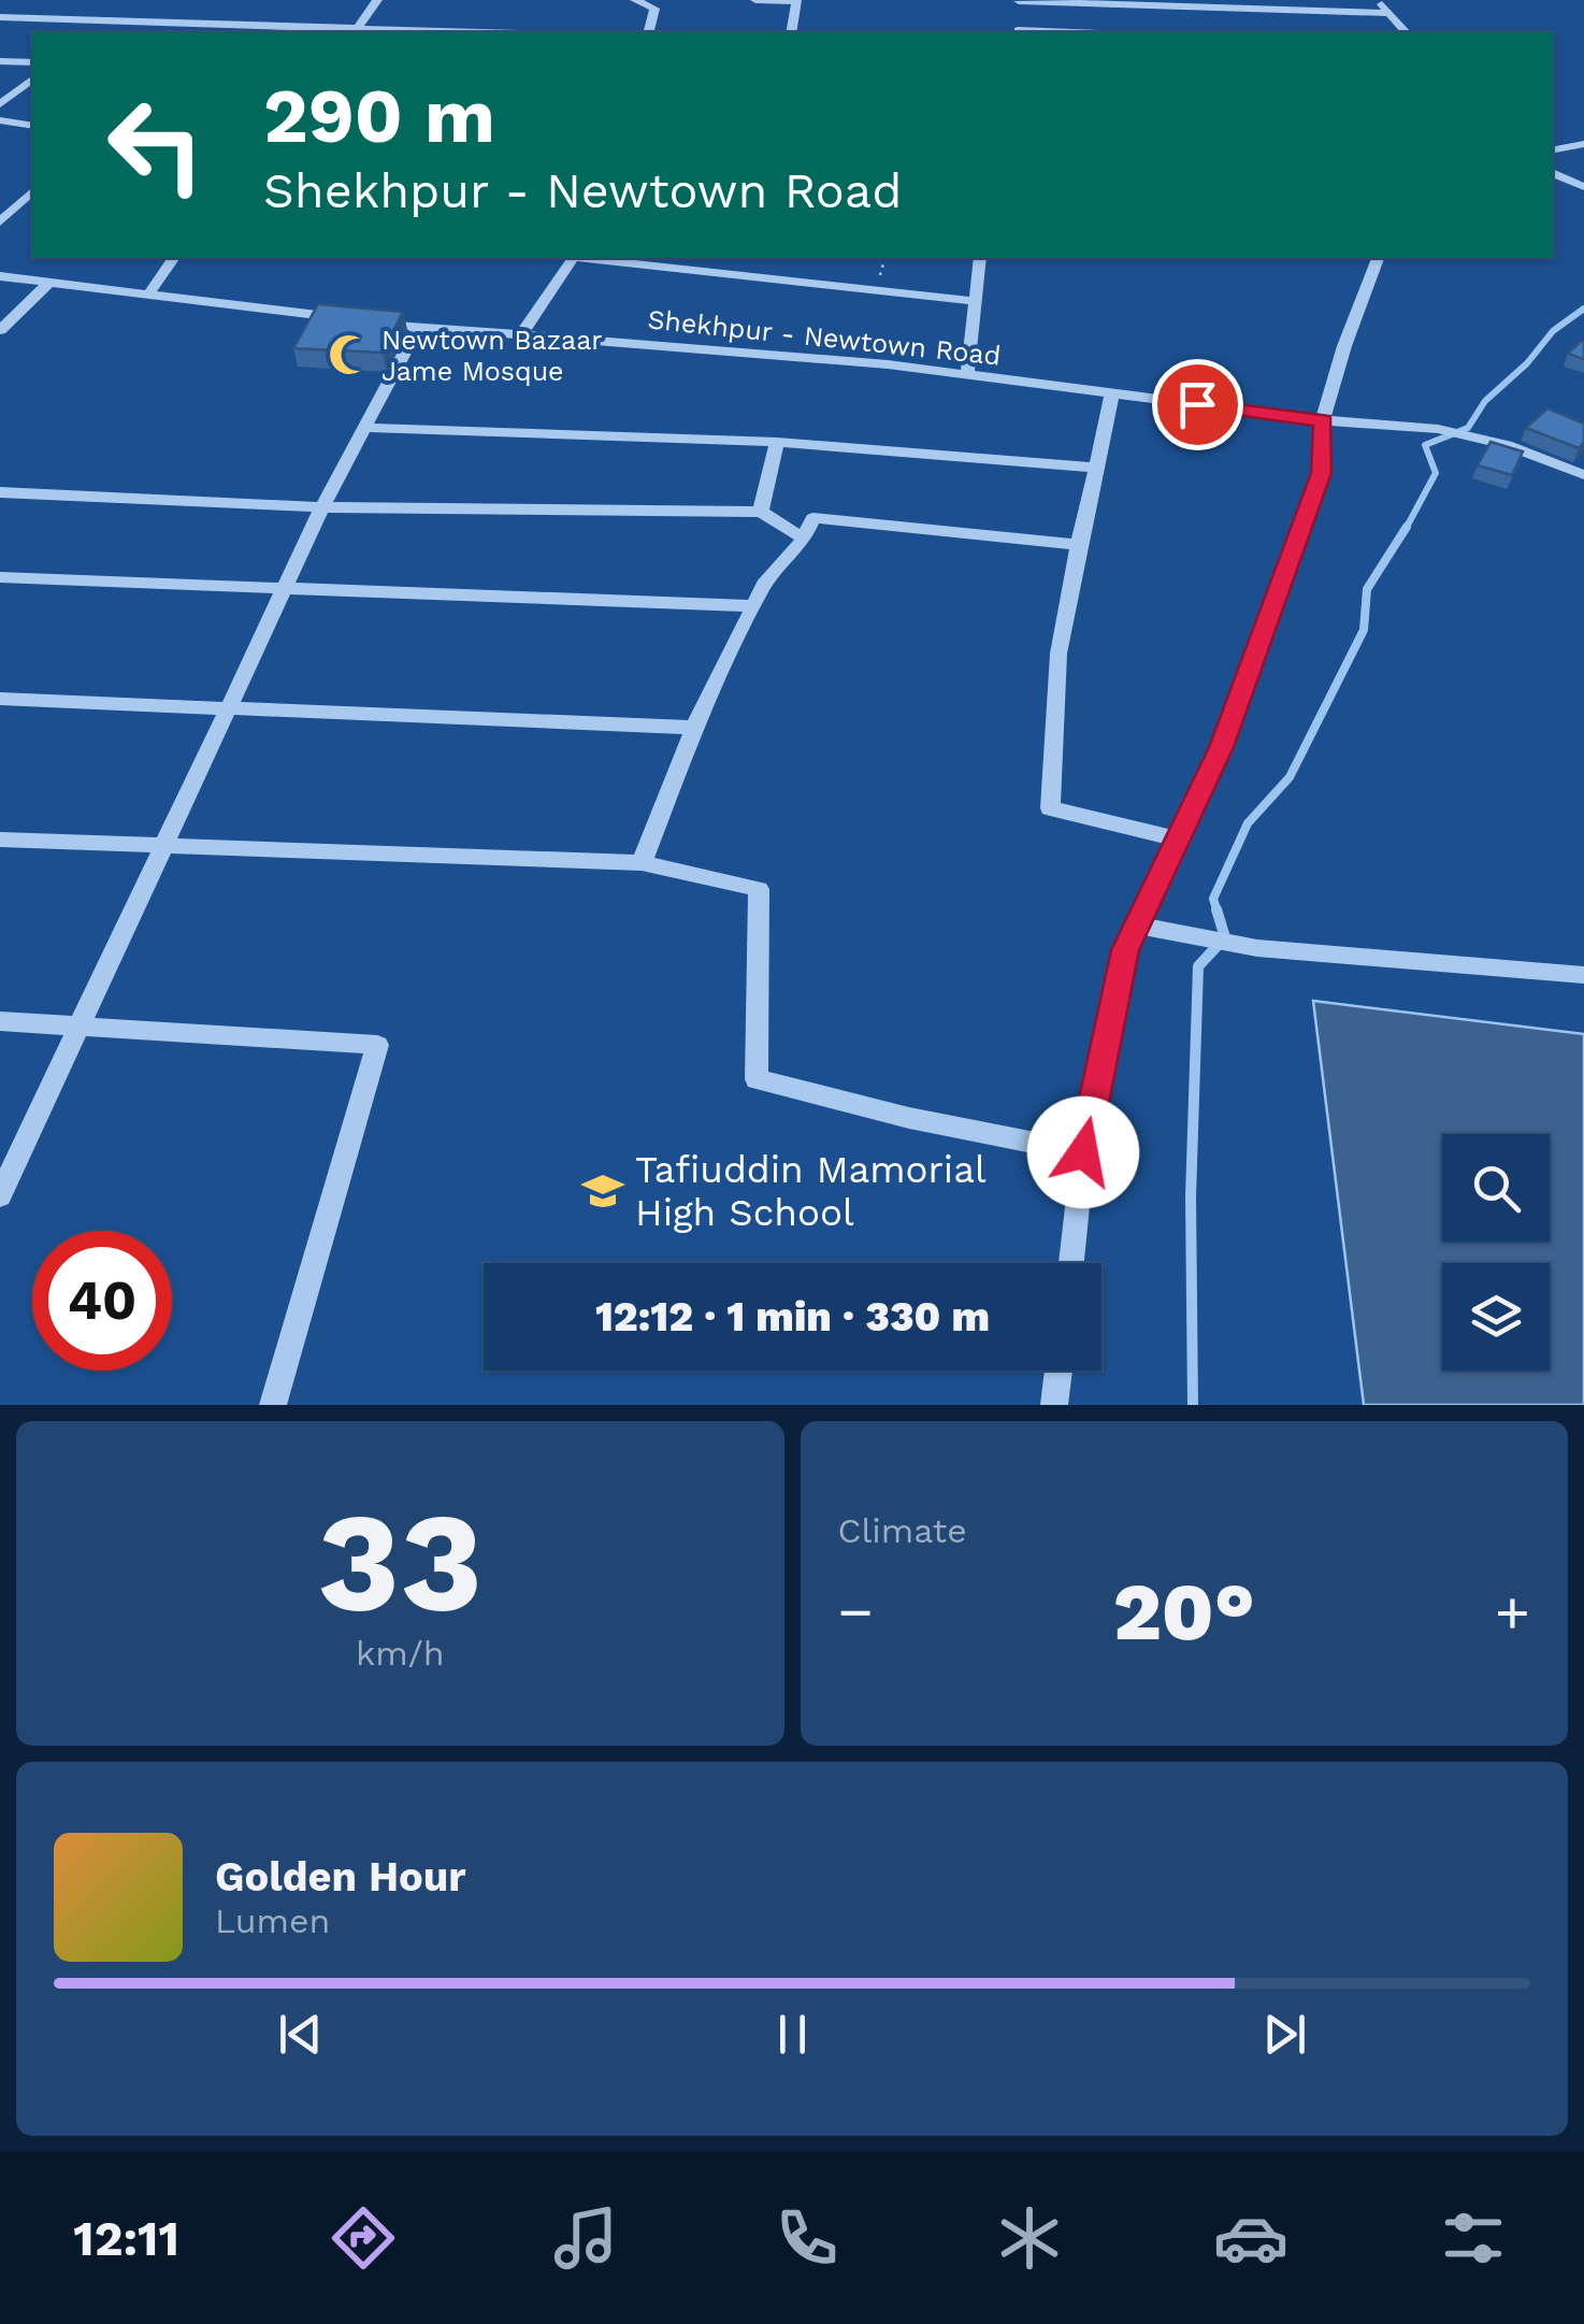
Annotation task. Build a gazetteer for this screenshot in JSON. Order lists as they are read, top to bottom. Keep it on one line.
{"streets":{"street":["Shekhpur - Newtown Road"]},"places":{"mosque":["Newtown Bazaar Jame Mosque"],"school or university":["Tafiuddin Mamorial High School"]},"page":{"turn":["290 m","Shekhpur - Newtown Road"],"limit":"40","trip":"12:12 · 1 min · 330 m","tile":[["33","km/h"],"Climate"],"heat":["−","20°","+"],"song":["Golden Hour","Lumen"],"tabs":"12:11"}}
